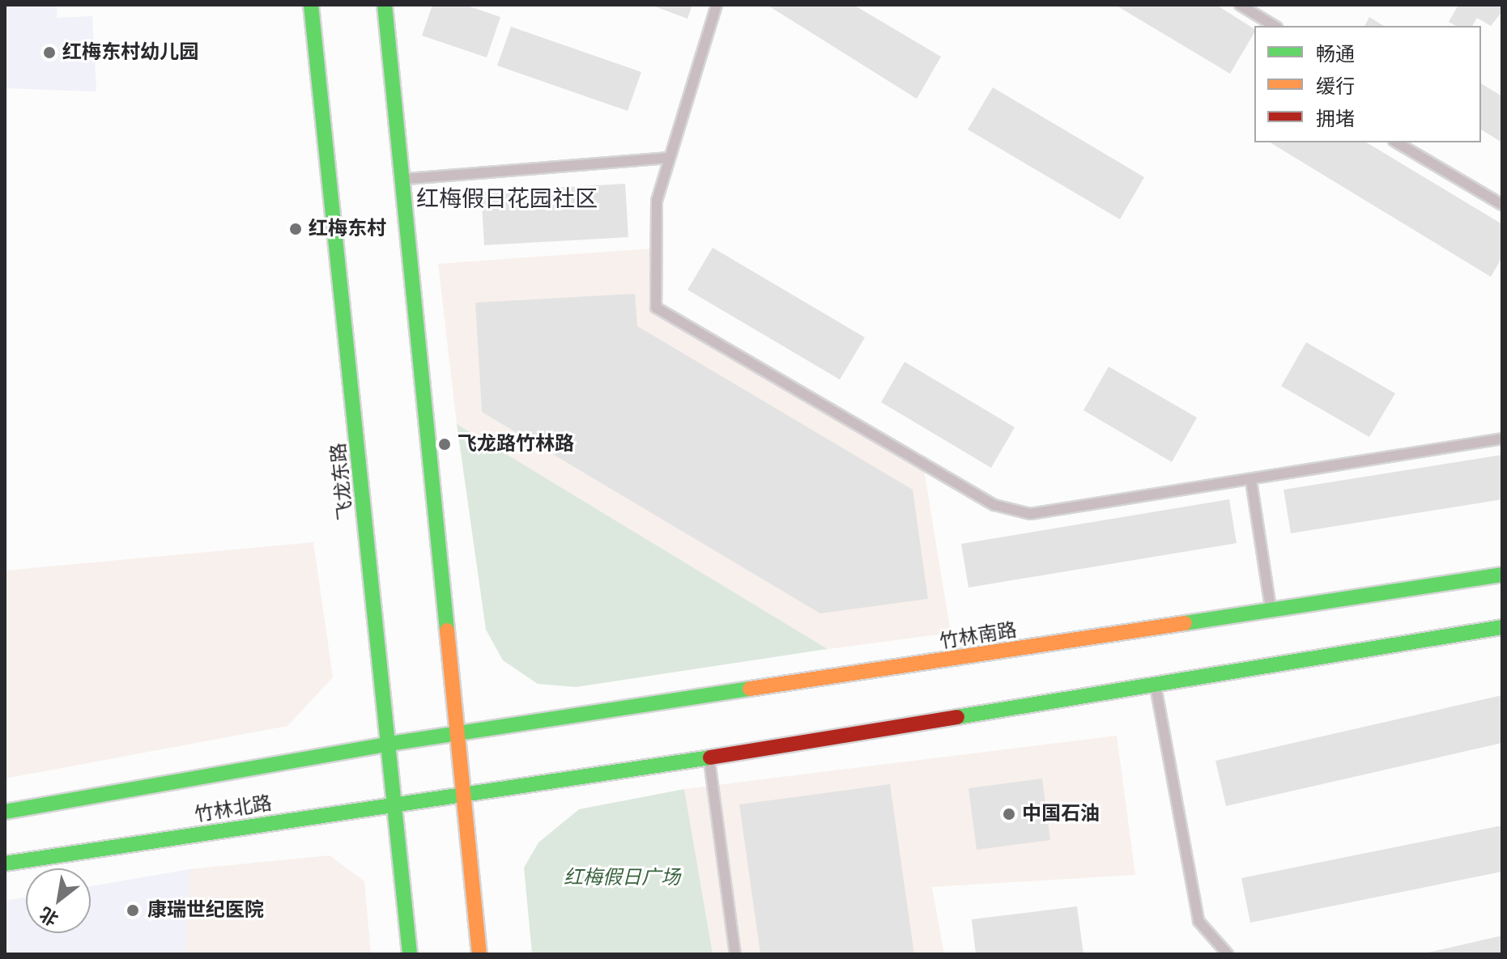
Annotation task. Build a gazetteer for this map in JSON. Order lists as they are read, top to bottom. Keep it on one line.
{"streets":{"main road":["飞龙东路","竹林南路","竹林北路"]},"crossings":[["飞龙东路","竹林北路"],["竹林南路","竹林北路"]],"districts":["红梅假日花园社区"],"parks":["红梅假日广场"],"places":["红梅东村幼儿园","红梅东村","飞龙路竹林路","中国石油","康瑞世纪医院"],"legend":["畅通","缓行","拥堵"],"north":"bottom left"}
